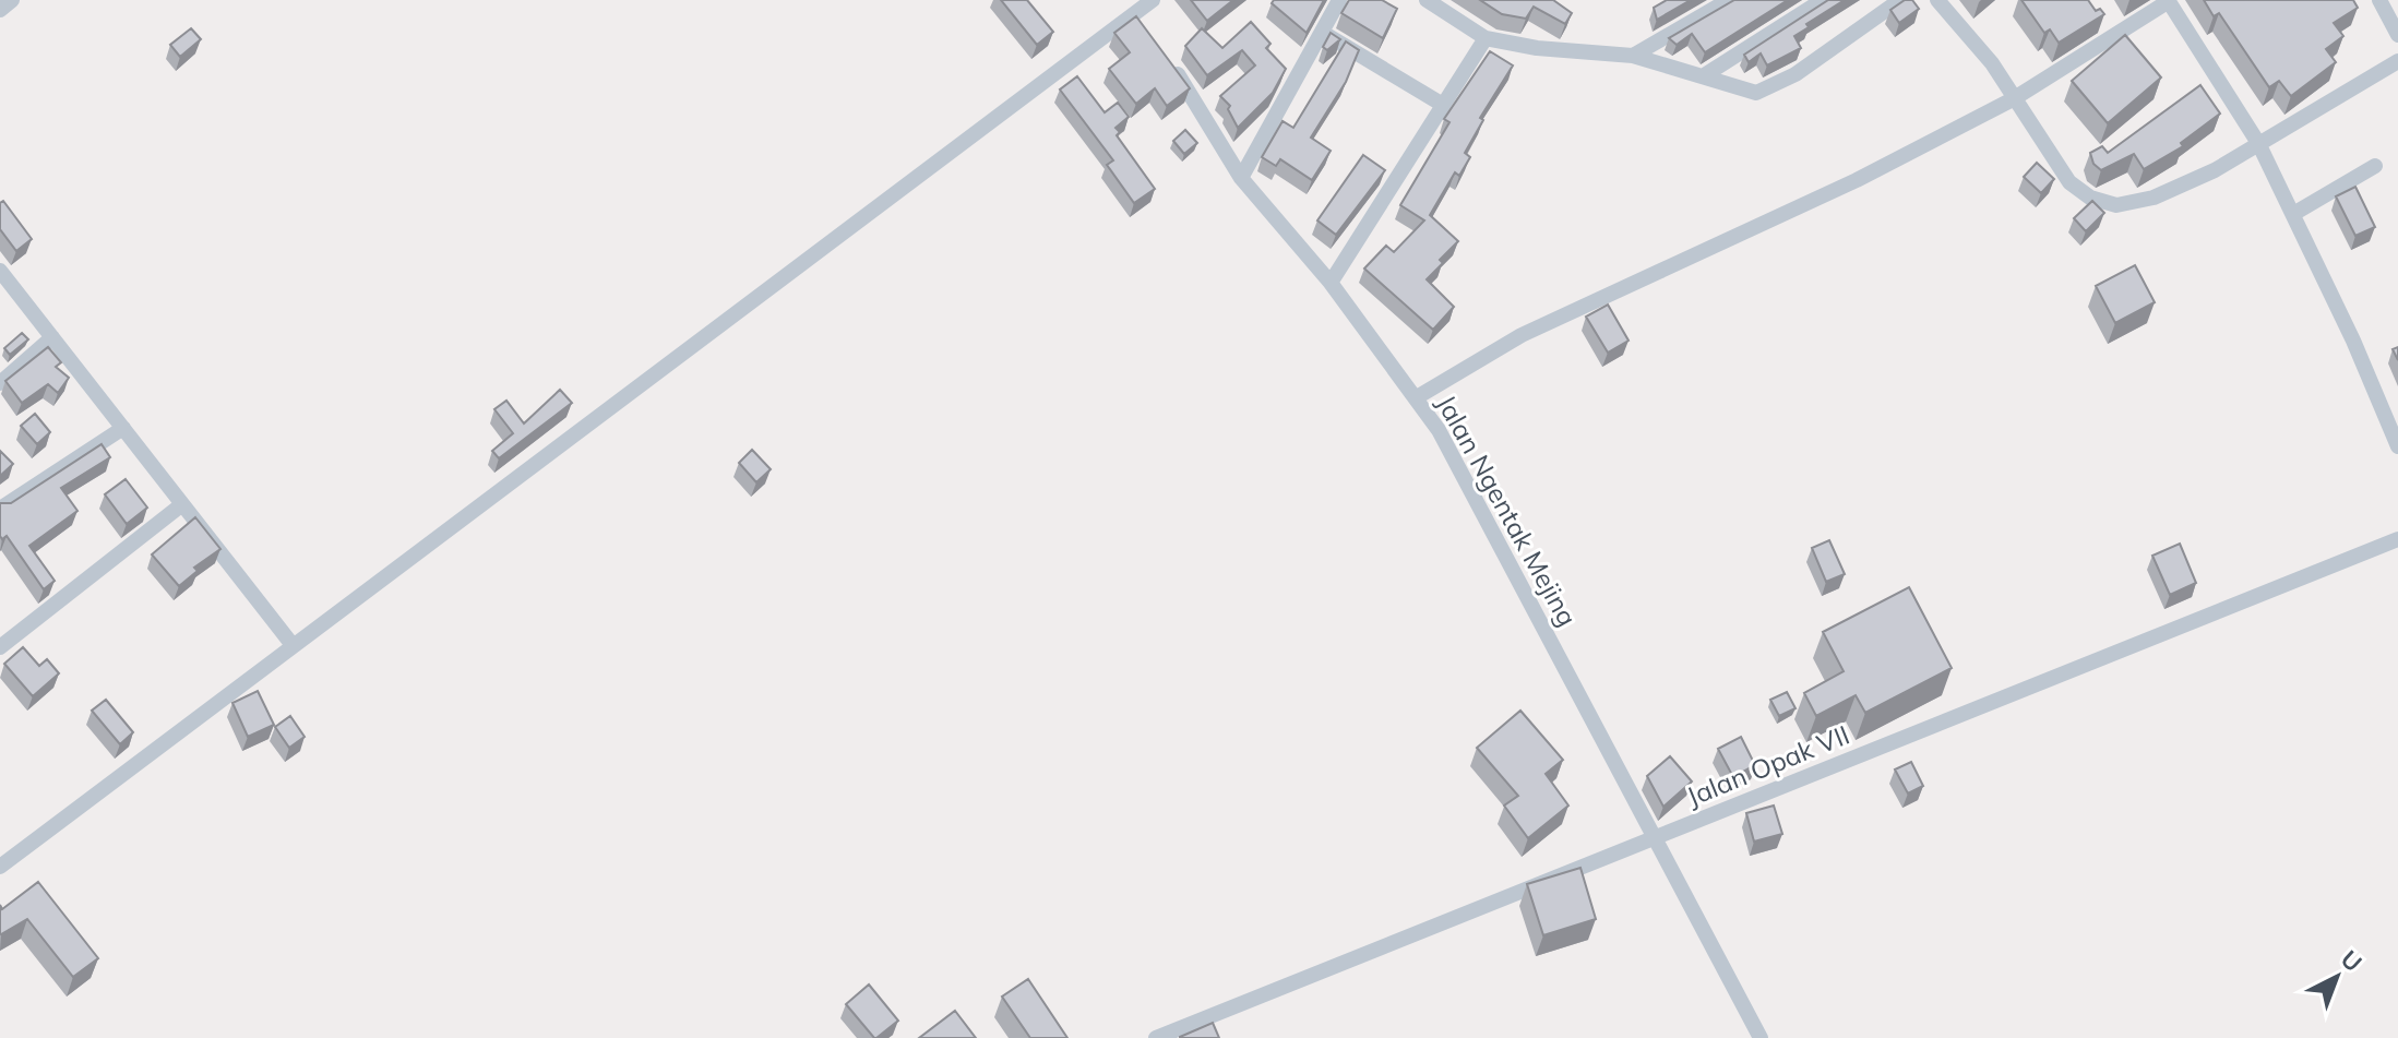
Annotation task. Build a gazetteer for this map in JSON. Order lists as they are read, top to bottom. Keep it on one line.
{"streets":{"street":["Jalan Ngentak Mejing","Jalan Opak VII"]},"crossings":[["Jalan Ngentak Mejing","Jalan Opak VII"]],"north":"top right"}
